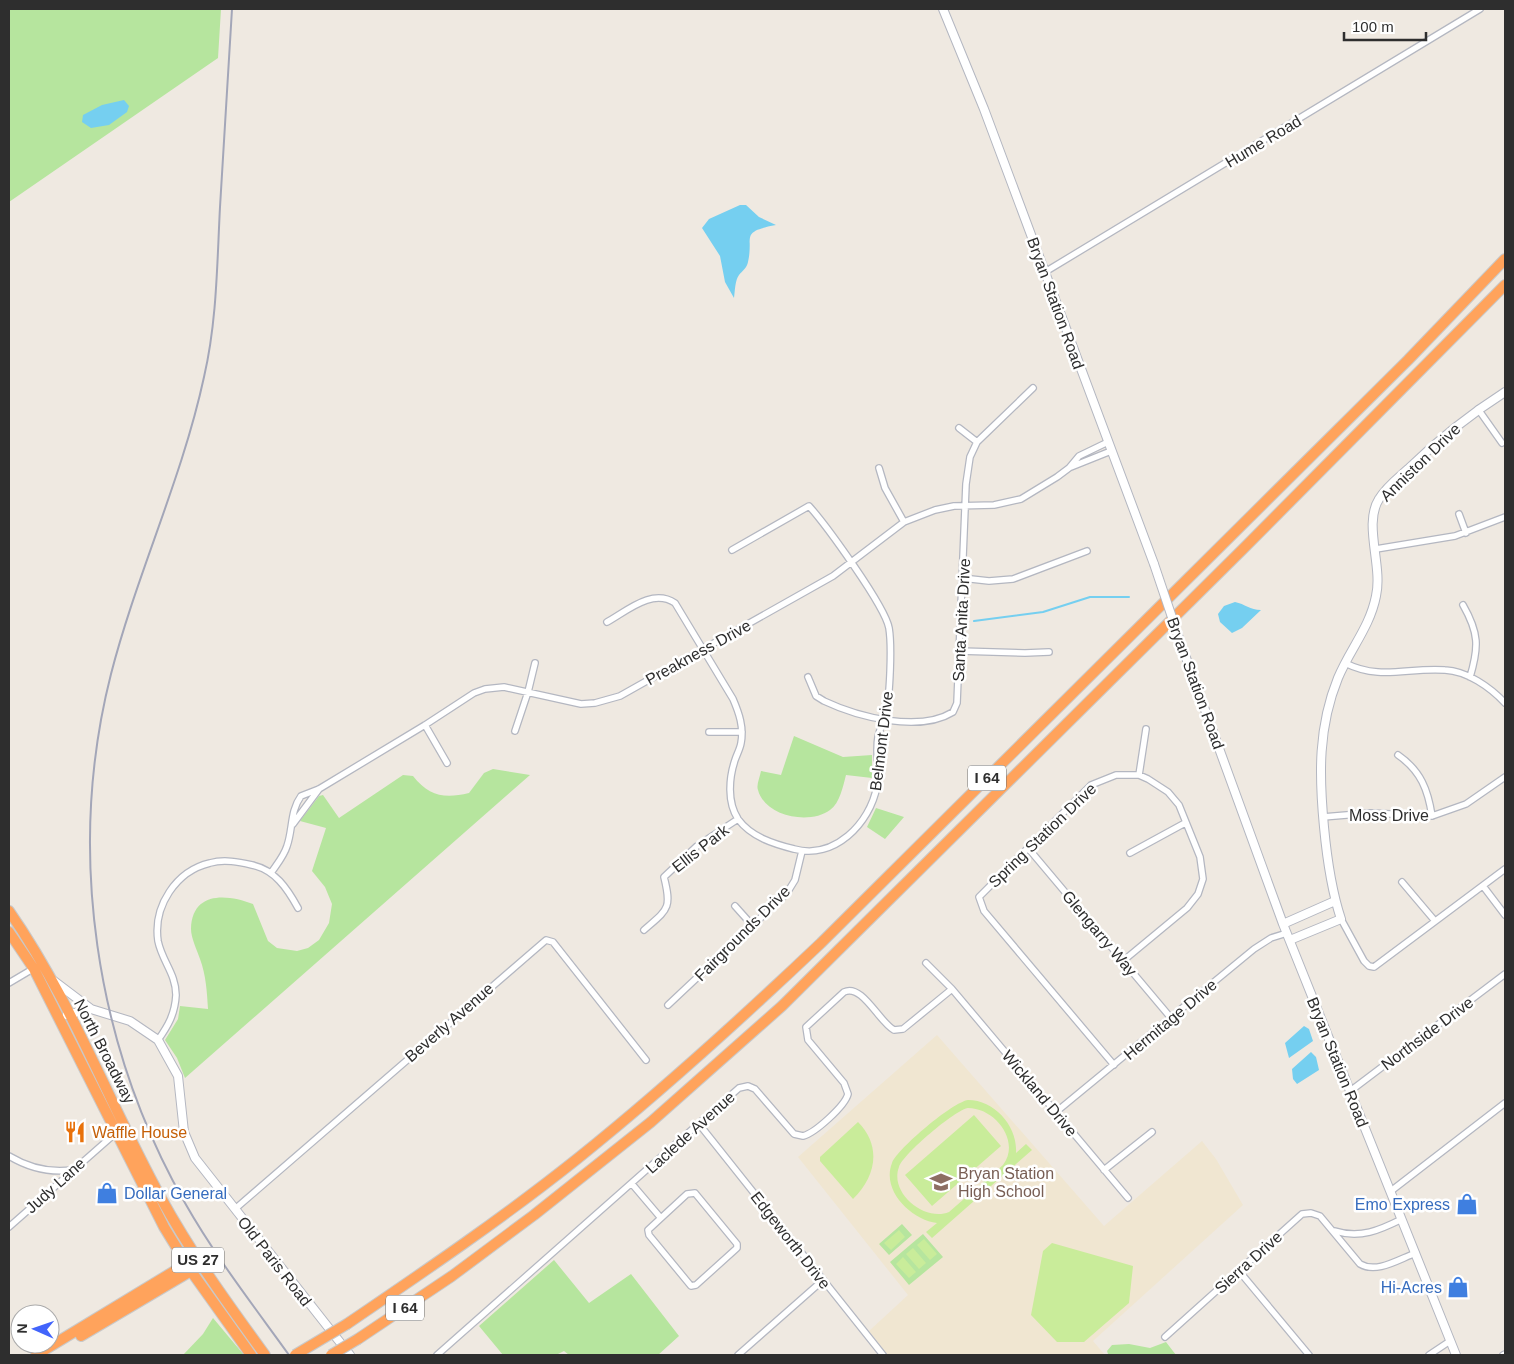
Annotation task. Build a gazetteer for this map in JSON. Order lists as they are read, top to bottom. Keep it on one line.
{"streets":{"highway":["I 64","North Broadway","US 27"],"main road":["Bryan Station Road","Anniston Drive","Old Paris Road"],"street":["Hume Road","Santa Anita Drive","Preakness Drive","Belmont Drive","Moss Drive","Spring Station Drive","Ellis Park","Fairgrounds Drive","Glengarry Way","Hermitage Drive","Beverly Avenue","Northside Drive","Wickland Drive","Laclede Avenue","Judy Lane","Edgeworth Drive","Sierra Drive"]},"crossings":[["Hume Road","Bryan Station Road"],["Bryan Station Road","Preakness Drive"],["Bryan Station Road","Hermitage Drive"],["Bryan Station Road","Northside Drive"],["Bryan Station Road","Sierra Drive"],["Anniston Drive","Moss Drive"],["Santa Anita Drive","Preakness Drive"],["Santa Anita Drive","Belmont Drive"],["Preakness Drive","Belmont Drive"],["Belmont Drive","Ellis Park"],["Belmont Drive","Fairgrounds Drive"],["Spring Station Drive","Glengarry Way"],["Spring Station Drive","Hermitage Drive"],["Glengarry Way","Hermitage Drive"],["Hermitage Drive","Wickland Drive"],["Beverly Avenue","Old Paris Road"],["North Broadway","Judy Lane"],["North Broadway","US 27"],["North Broadway","Old Paris Road"],["Wickland Drive","Laclede Avenue"],["Laclede Avenue","Edgeworth Drive"]],"places":{"restaurant":["Waffle House"],"school or university":["Bryan Station High School"],"shop":["Dollar General","Emo Express","Hi-Acres"]},"scale_bar":"100 m","north":"left"}
